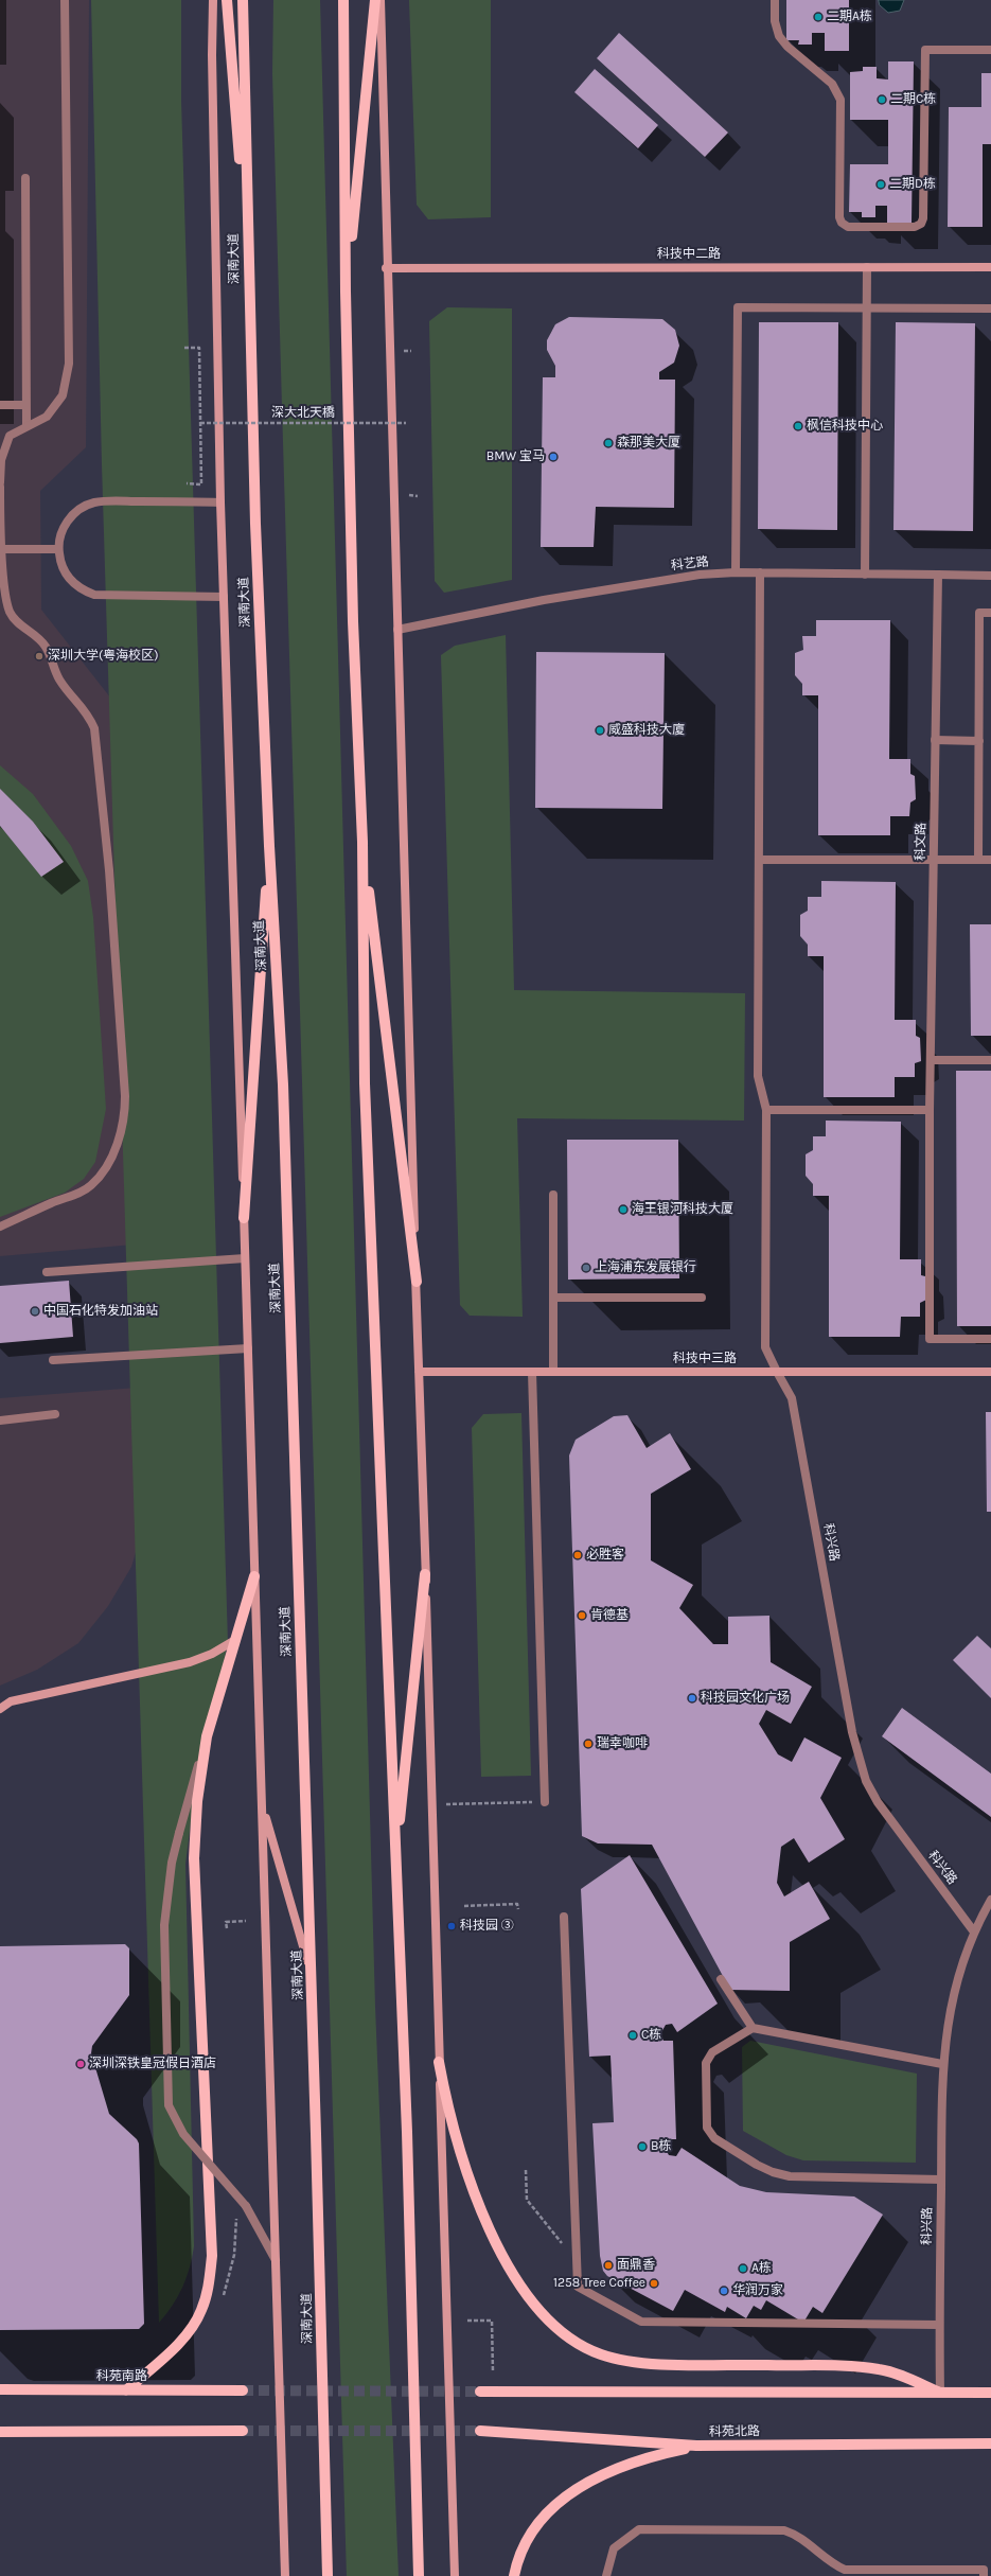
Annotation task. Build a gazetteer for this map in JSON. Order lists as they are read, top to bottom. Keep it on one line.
{"streets":{"main road":["科技中二路","深南大道","科技中三路","科苑南路","科苑北路"],"street":["科艺路","科文路","科兴路"],"path":["深大北天橋"]},"crossings":[["科艺路","科文路"],["科艺路","科兴路"],["科技中三路","科兴路"]],"places":["二期A栋","二期C栋","二期D栋","枫信科技中心","森那美大厦","BMW 宝马","深圳大学(粤海校区)","威盛科技大廈","海王银河科技大厦","上海浦东发展银行","中国石化特发加油站","必胜客","肯德基","科技园文化广场","瑞幸咖啡","科技园 ③","C栋","深圳深铁皇冠假日酒店","B栋","面鼎香","A栋","1258 Tree Coffee","华润万家"]}
